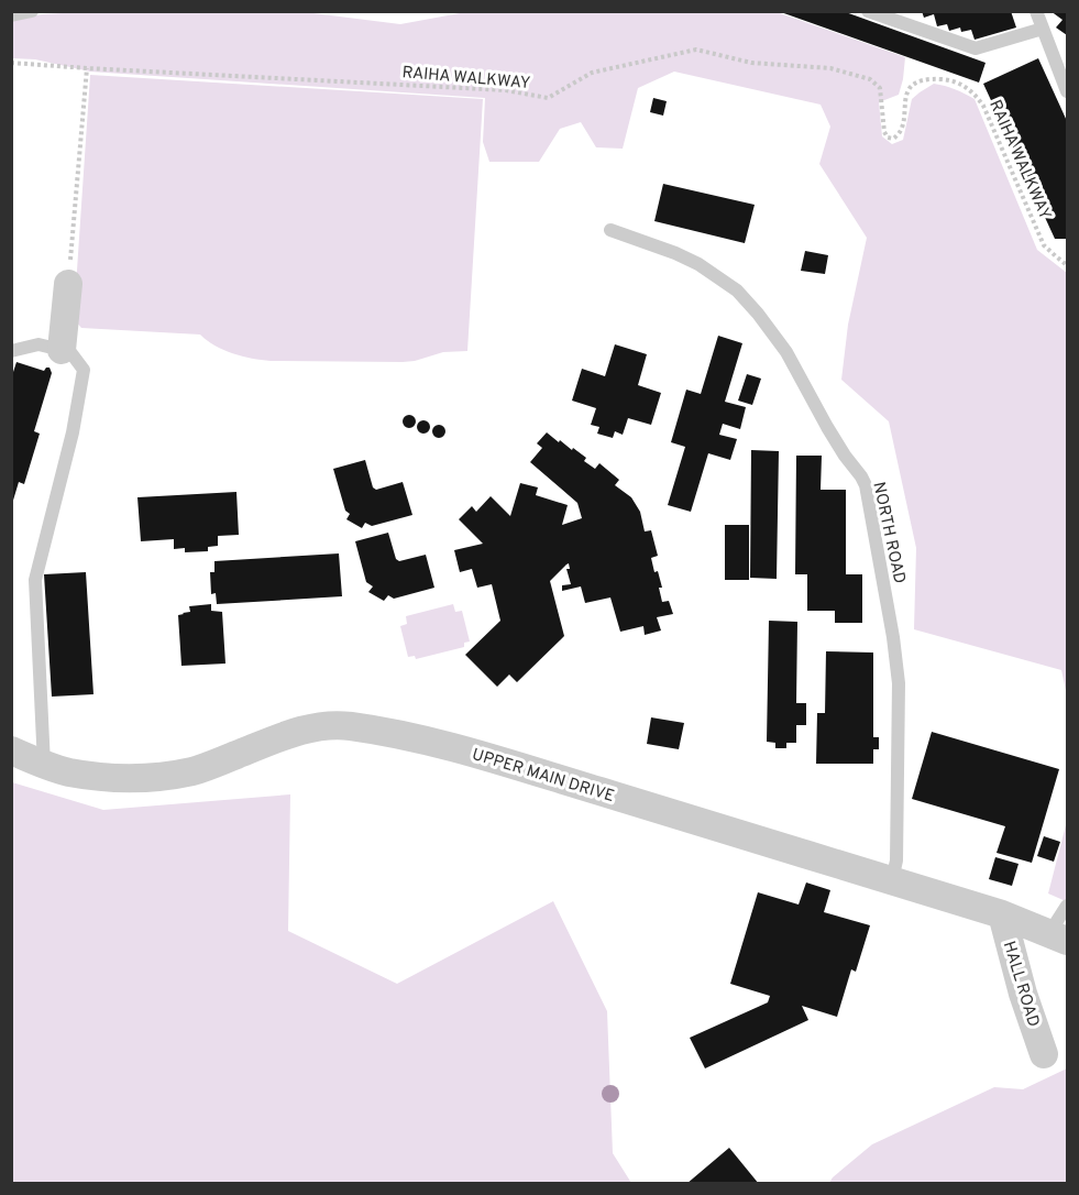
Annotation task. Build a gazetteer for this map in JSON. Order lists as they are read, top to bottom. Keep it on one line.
{"streets":{"street":["UPPER MAIN DRIVE","HALL ROAD"],"lane":["NORTH ROAD"],"path":["RAIHA WALKWAY"]},"crossings":[["NORTH ROAD","UPPER MAIN DRIVE"],["UPPER MAIN DRIVE","HALL ROAD"]]}
